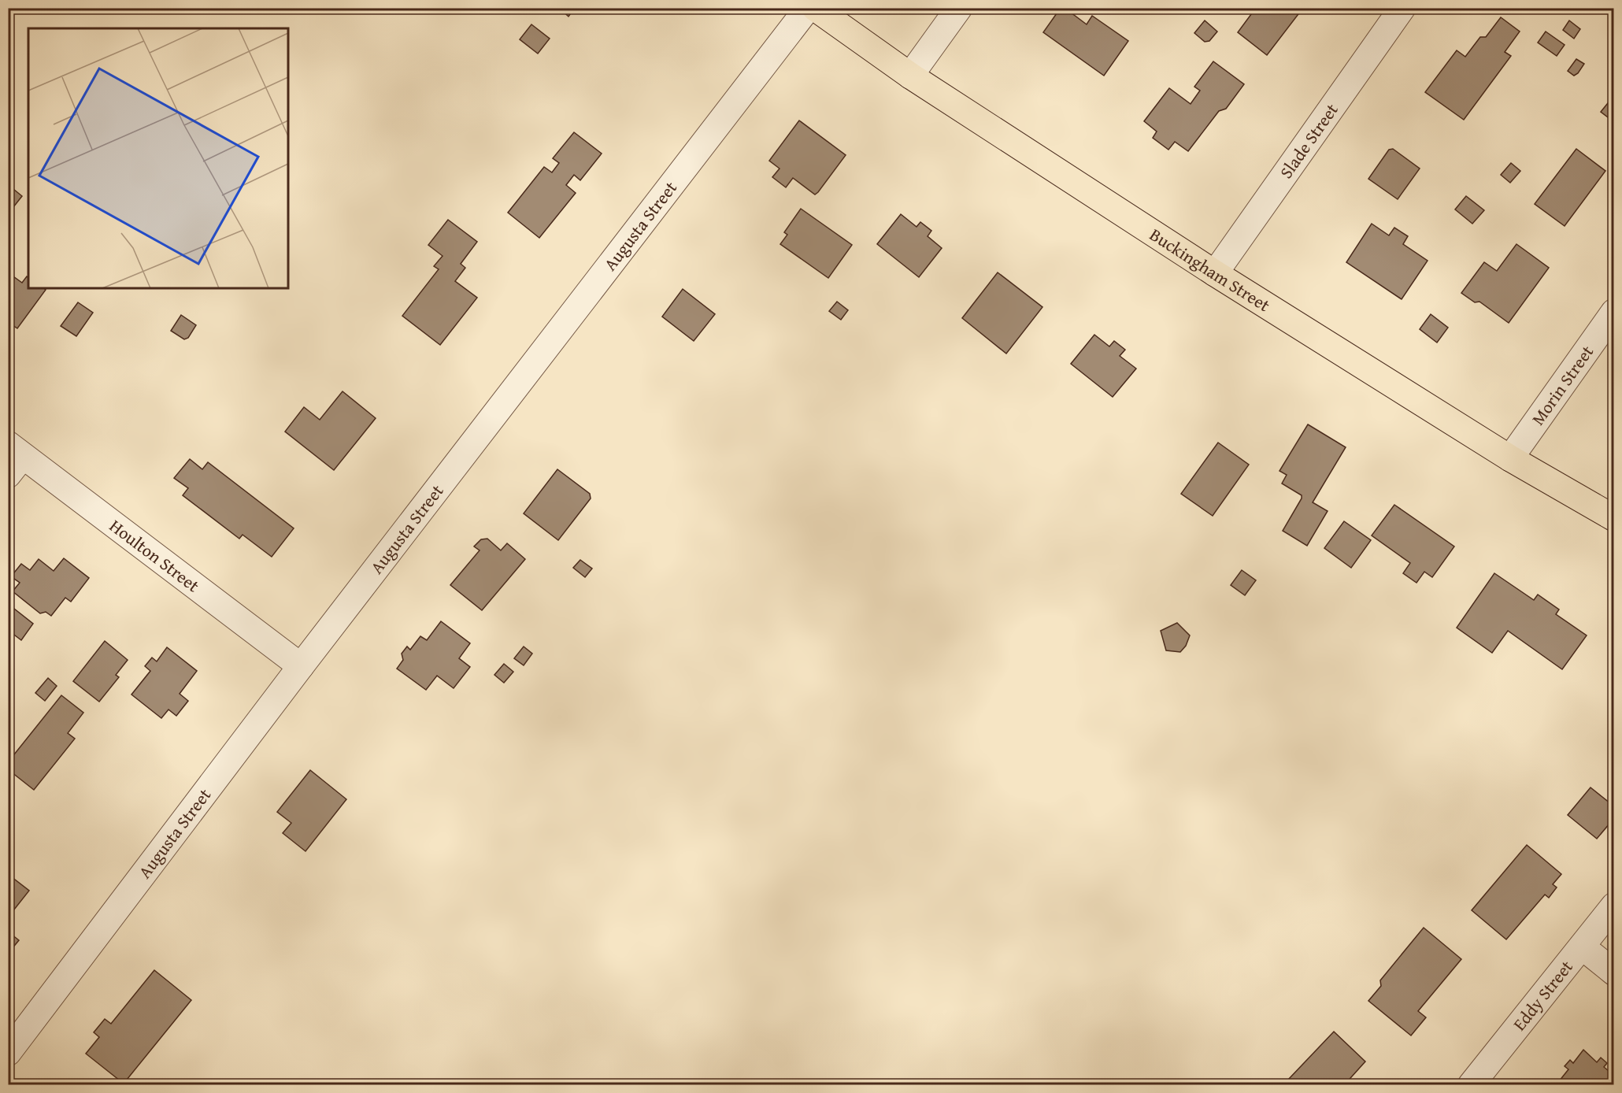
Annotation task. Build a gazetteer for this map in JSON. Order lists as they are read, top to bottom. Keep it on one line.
{"streets":{"main road":["Buckingham Street"],"street":["Slade Street","Augusta Street","Morin Street","Houlton Street","Eddy Street"]},"crossings":[["Slade Street","Buckingham Street"],["Augusta Street","Houlton Street"],["Buckingham Street","Morin Street"]]}
